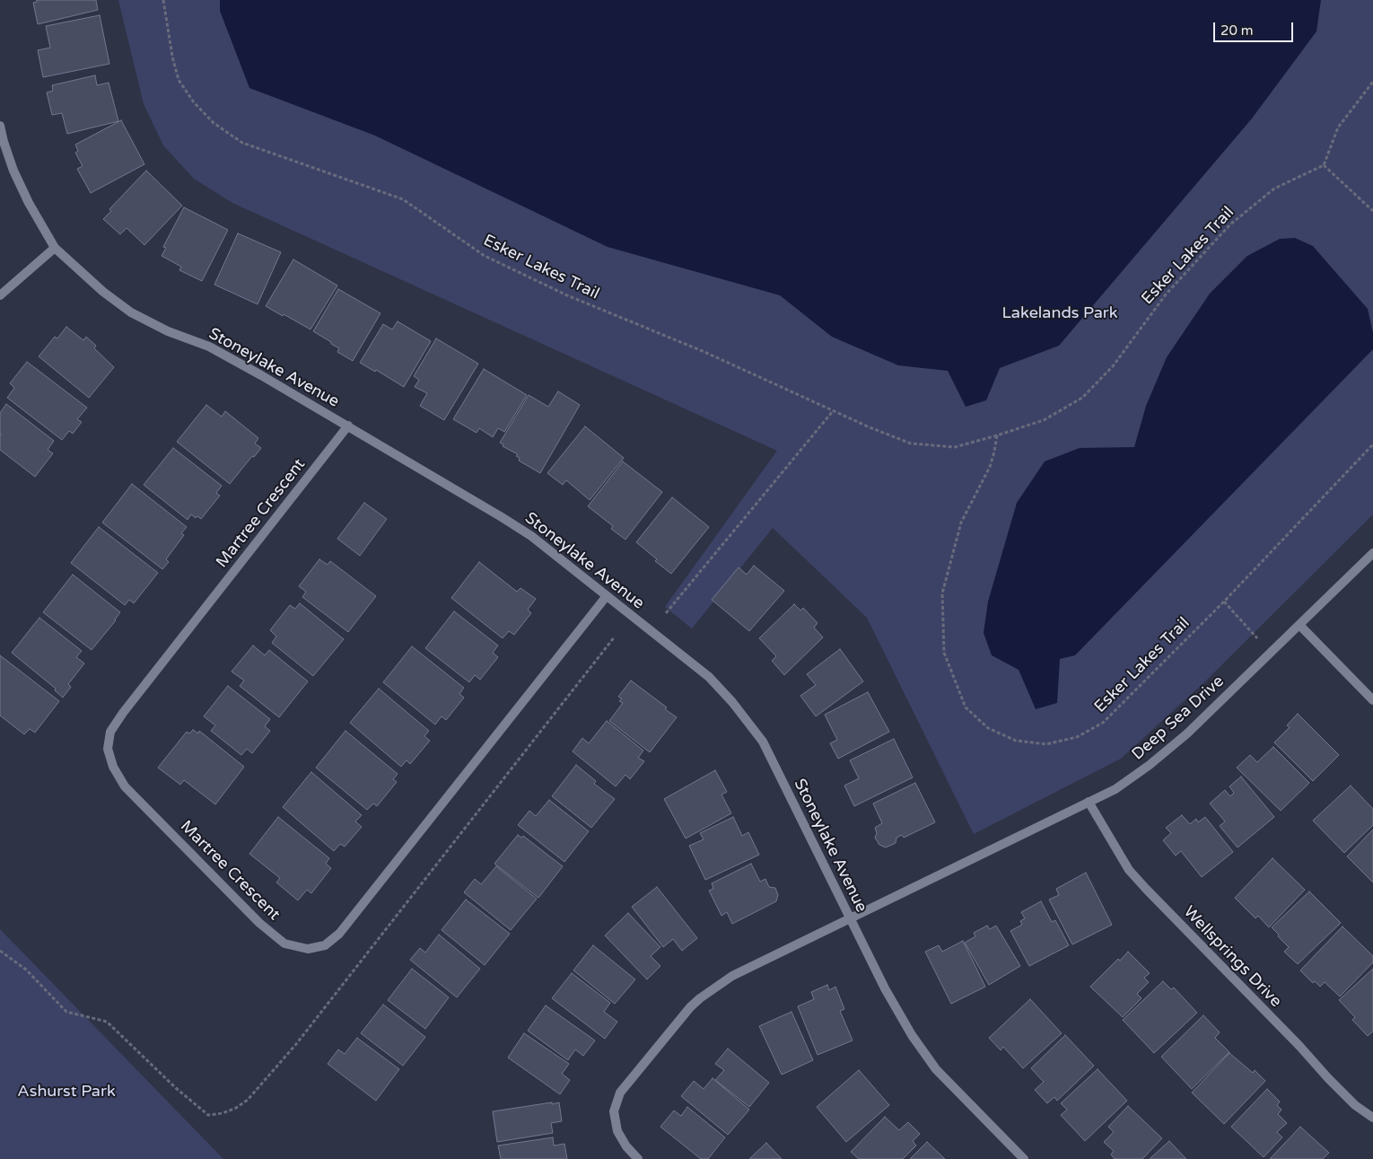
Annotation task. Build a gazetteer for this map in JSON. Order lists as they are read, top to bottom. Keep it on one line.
{"streets":{"street":["Stoneylake Avenue","Martree Crescent","Deep Sea Drive","Wellsprings Drive"],"path":["Esker Lakes Trail"]},"crossings":[["Stoneylake Avenue","Martree Crescent"],["Stoneylake Avenue","Deep Sea Drive"],["Deep Sea Drive","Wellsprings Drive"]],"parks":["Lakelands Park","Ashurst Park"],"scale_bar":"20 m"}
